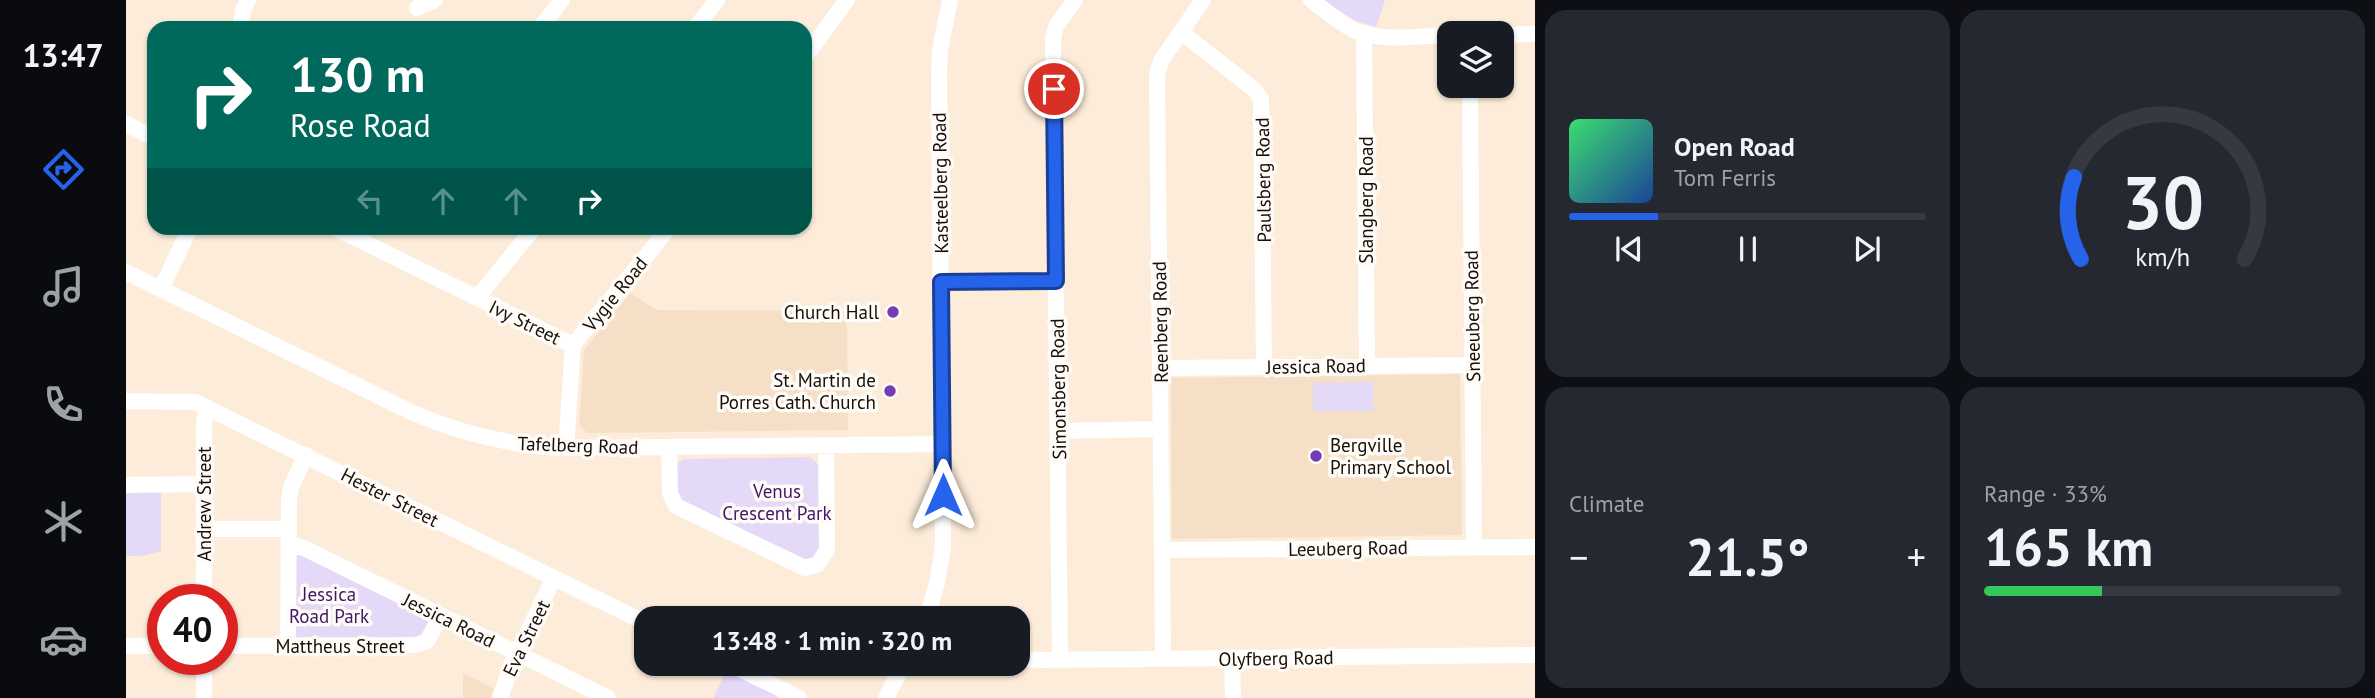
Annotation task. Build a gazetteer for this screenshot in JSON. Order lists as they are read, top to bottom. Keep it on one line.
{"streets":{"street":["Paulsberg Road","Kasteelberg Road","Slangberg Road","Vygie Road","Sneeuberg Road","Ivy Street","Reenberg Road","Jessica Road","Simonsberg Road","Tafelberg Road","Hester Street","Andrew Street","Leeuberg Road","Eva Street","Mattheus Street","Olyfberg Road"]},"crossings":[["Paulsberg Road","Reenberg Road"],["Paulsberg Road","Jessica Road"],["Kasteelberg Road","Tafelberg Road"],["Slangberg Road","Jessica Road"],["Vygie Road","Ivy Street"],["Vygie Road","Tafelberg Road"],["Sneeuberg Road","Jessica Road"],["Sneeuberg Road","Leeuberg Road"],["Reenberg Road","Jessica Road"],["Reenberg Road","Leeuberg Road"],["Reenberg Road","Olyfberg Road"],["Jessica Road","Eva Street"],["Jessica Road","Mattheus Street"],["Simonsberg Road","Olyfberg Road"],["Hester Street","Andrew Street"],["Hester Street","Eva Street"]],"parks":["Venus Crescent Park","Jessica Road Park"],"places":["Church Hall","St. Martin de Porres Cath. Church","Bergville Primary School"],"page":{"tabs":"13:47","turn":["130 m","Rose Road"],"song":["Open Road","Tom Ferris"],"tile":["Climate",["Range · 33%","165 km"]],"heat":["−","21.5°","+"],"limit":"40","trip":"13:48 · 1 min · 320 m","gauge":["30","km/h"]}}
